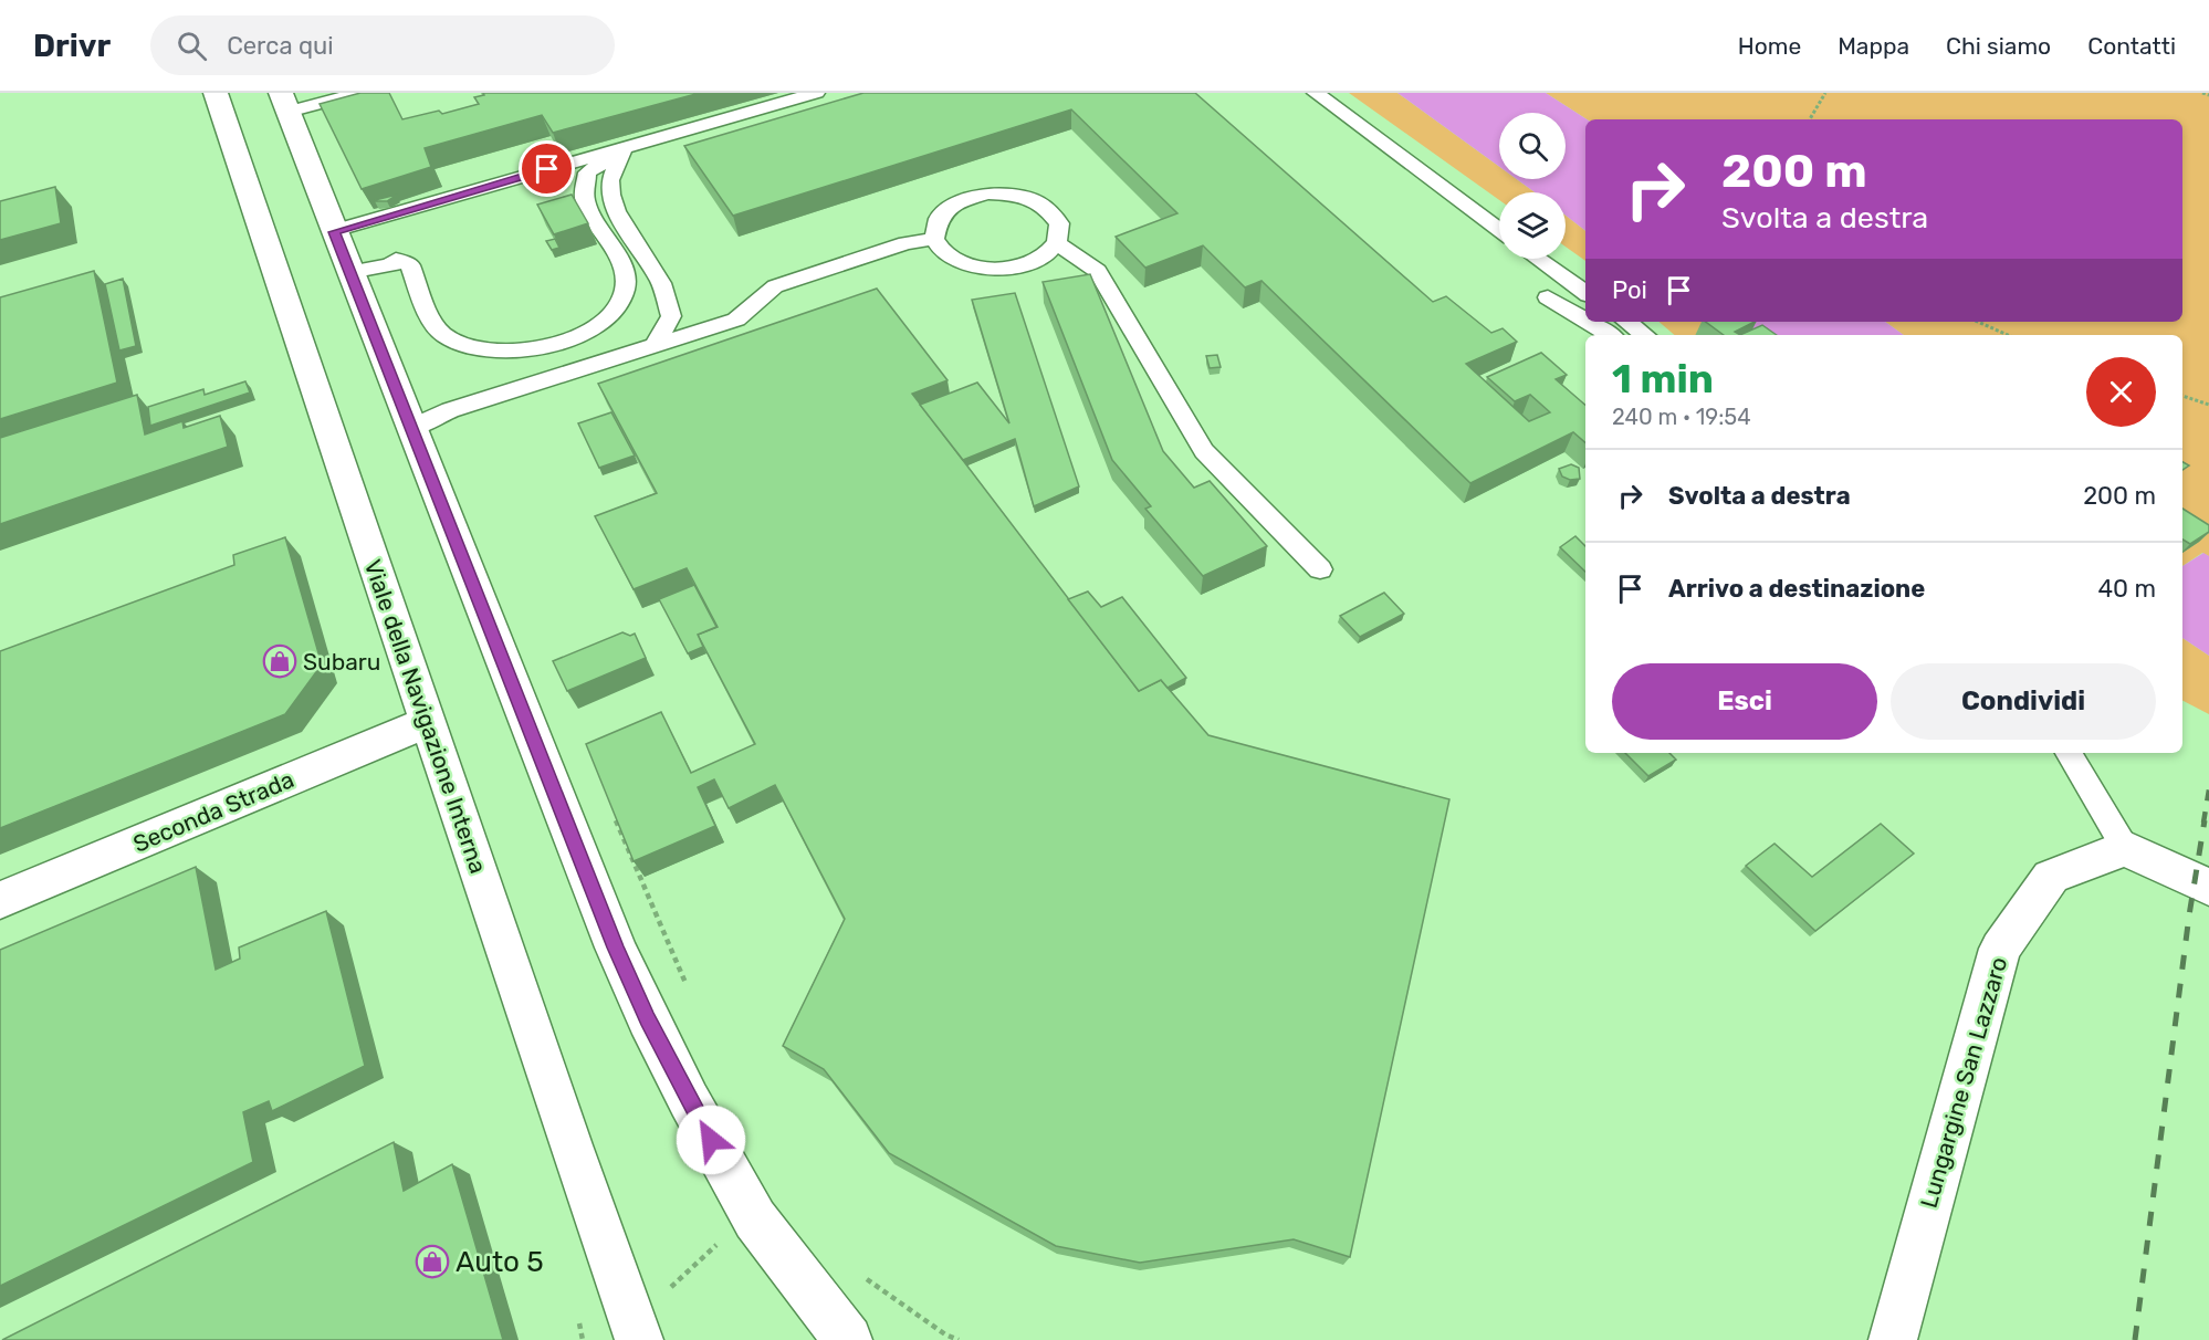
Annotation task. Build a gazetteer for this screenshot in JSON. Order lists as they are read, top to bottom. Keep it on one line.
{"streets":{"street":["Viale della Navigazione Interna","Seconda Strada","Lungargine San Lazzaro"]},"crossings":[["Viale della Navigazione Interna","Seconda Strada"]],"places":{"shop":["Subaru","Auto 5"]},"page":{"header":"Drivr","search":"Cerca qui","nav":["Home","Mappa","Chi siamo","Contatti"],"turn":["200 m","Svolta a destra"],"then":"Poi","heading":["1 min","240 m · 19:54"],"list":[{"name":"Svolta a destra","value":"200 m"},{"name":"Arrivo a destinazione","value":"40 m"}],"buttons":["Esci","Condividi"]}}
